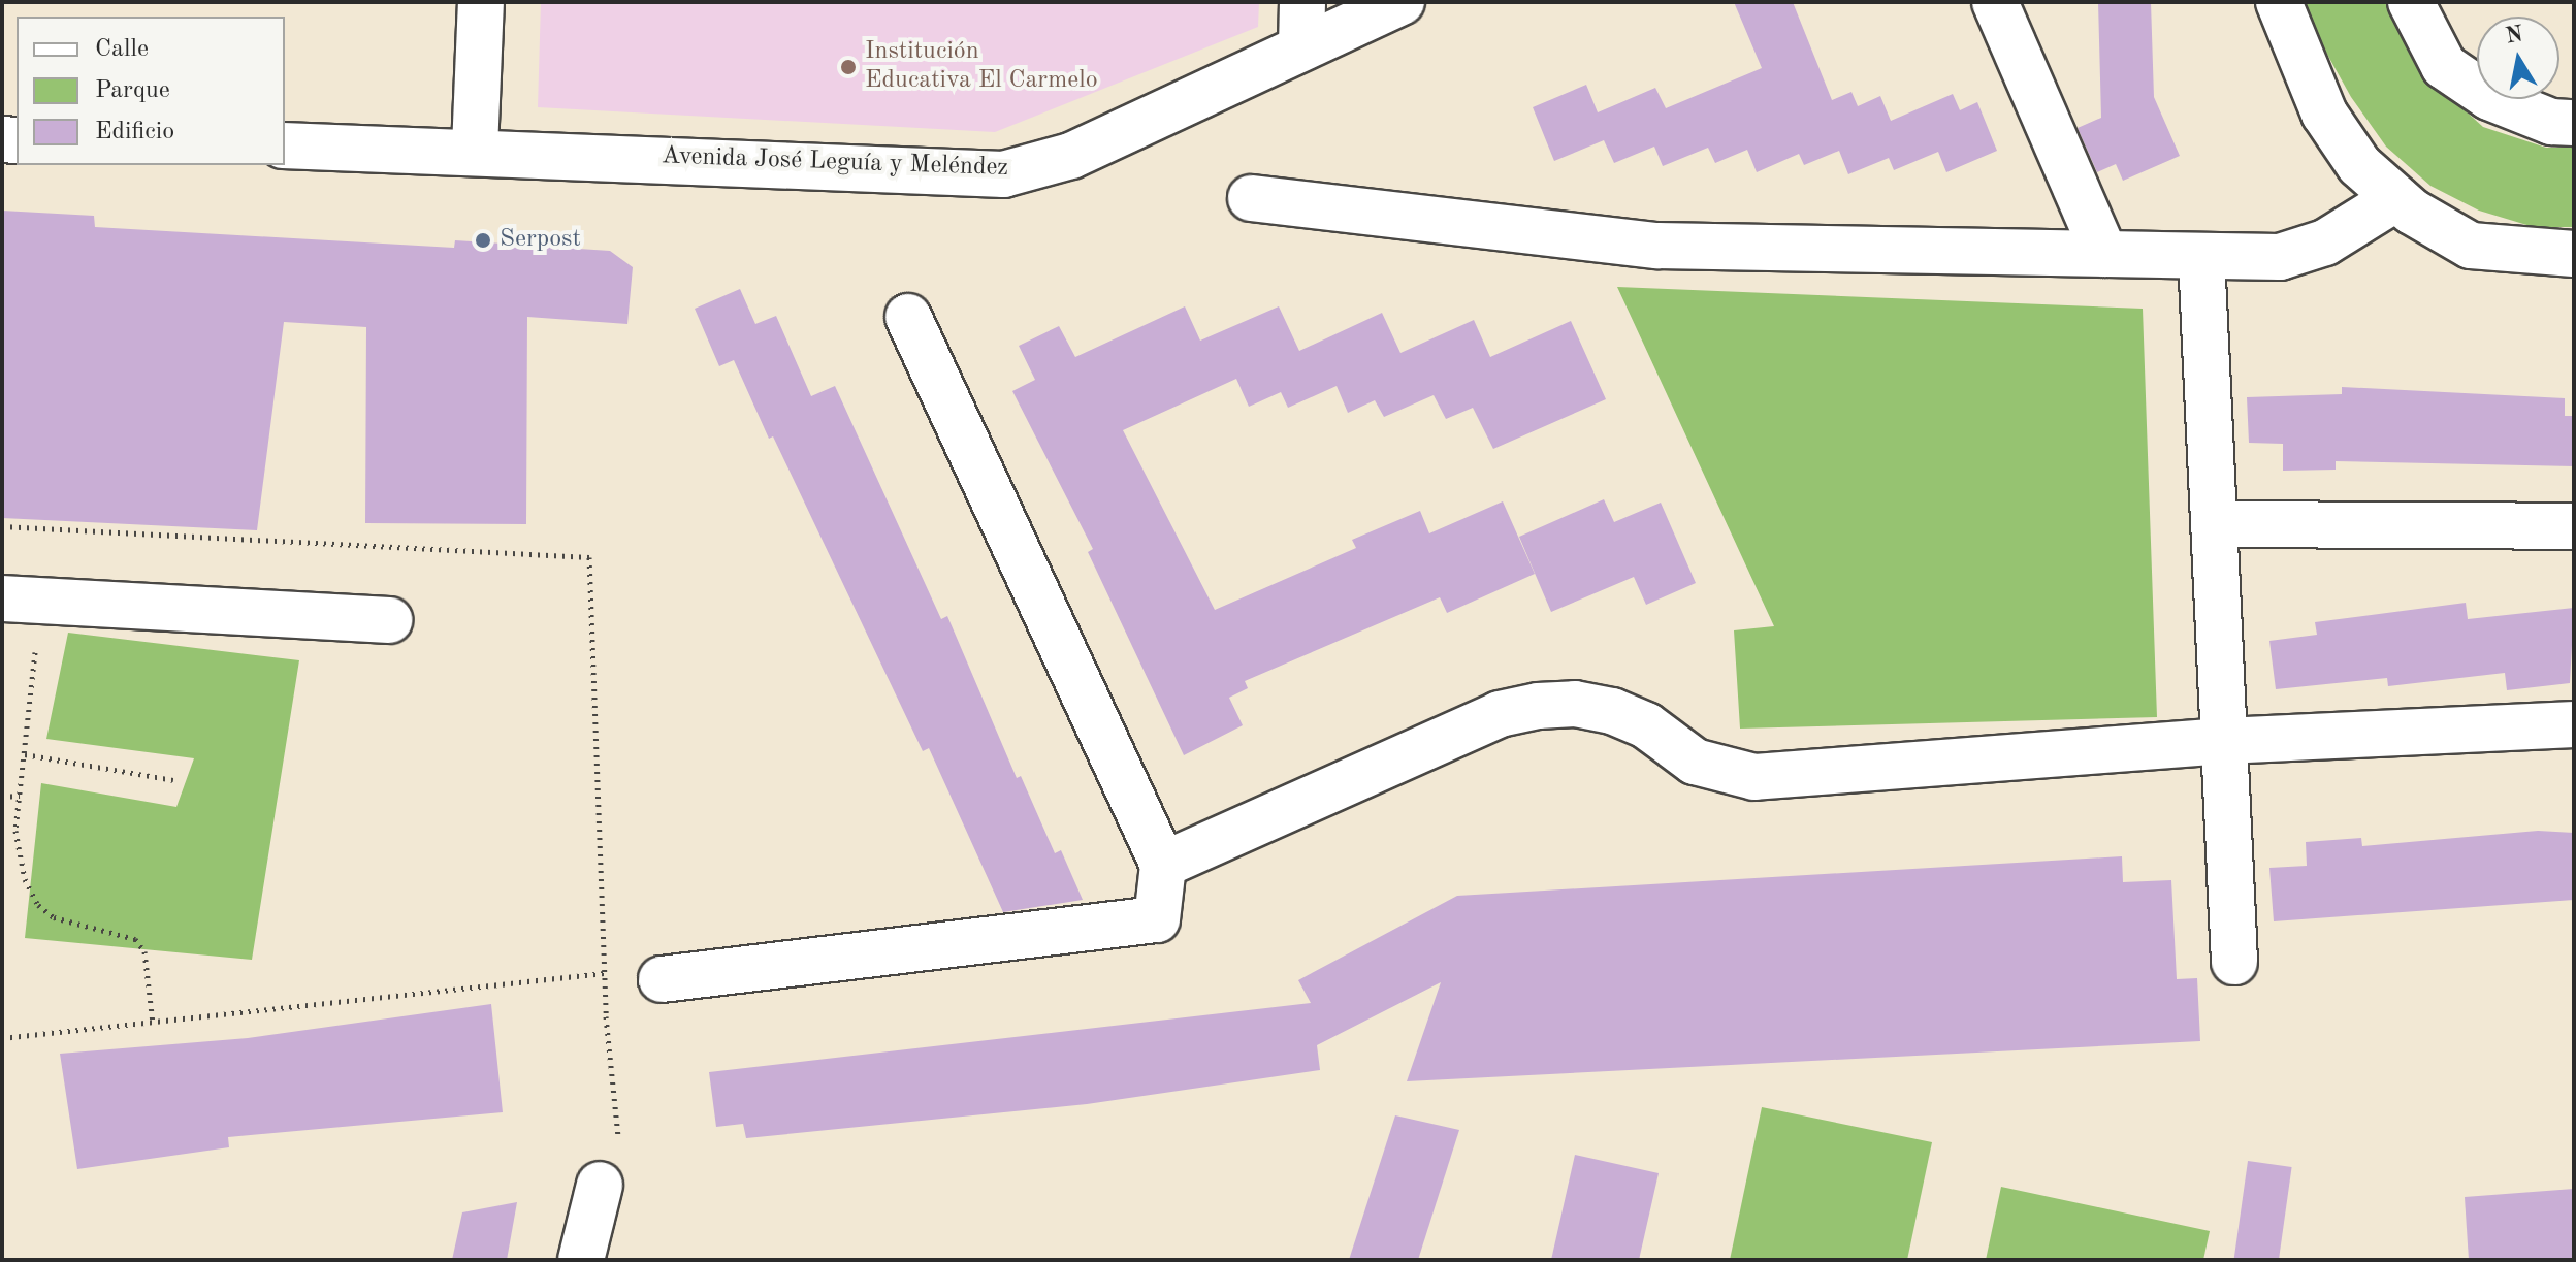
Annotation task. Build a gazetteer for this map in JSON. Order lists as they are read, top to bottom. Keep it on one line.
{"streets":{"street":["Avenida José Leguía y Meléndez"]},"places":["Institución Educativa El Carmelo","Serpost"],"legend":["Calle","Parque","Edificio"],"north":"top"}
